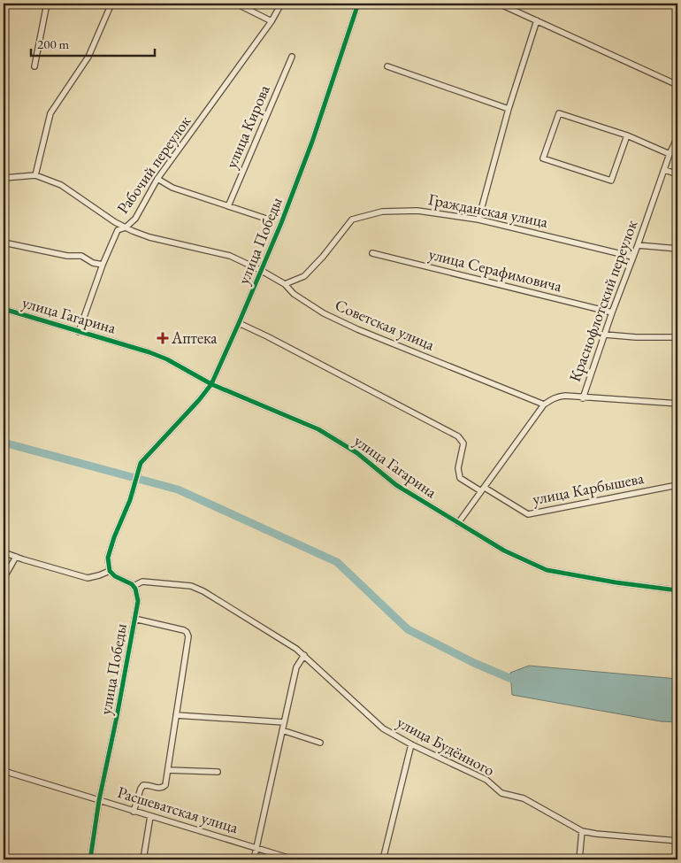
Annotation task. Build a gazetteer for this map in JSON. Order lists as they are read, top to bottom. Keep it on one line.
{"streets":{"street":["улица Кирова","Рабочий переулок","Гражданская улица","улица Победы","улица Серафимовича","Краснофлотский переулок","улица Гагарина","Советская улица","улица Карбышева","улица Будённого","Расшеватская улица"]},"crossings":[["Рабочий переулок","улица Гагарина"],["Рабочий переулок","Советская улица"],["Гражданская улица","Краснофлотский переулок"],["Гражданская улица","Советская улица"],["улица Победы","улица Гагарина"],["улица Победы","Советская улица"],["улица Победы","улица Карбышева"],["улица Победы","улица Будённого"],["улица Победы","Расшеватская улица"],["улица Серафимовича","Краснофлотский переулок"],["Краснофлотский переулок","Советская улица"]],"places":{"health":["Аптека"]},"scale_bar":"200 m"}
